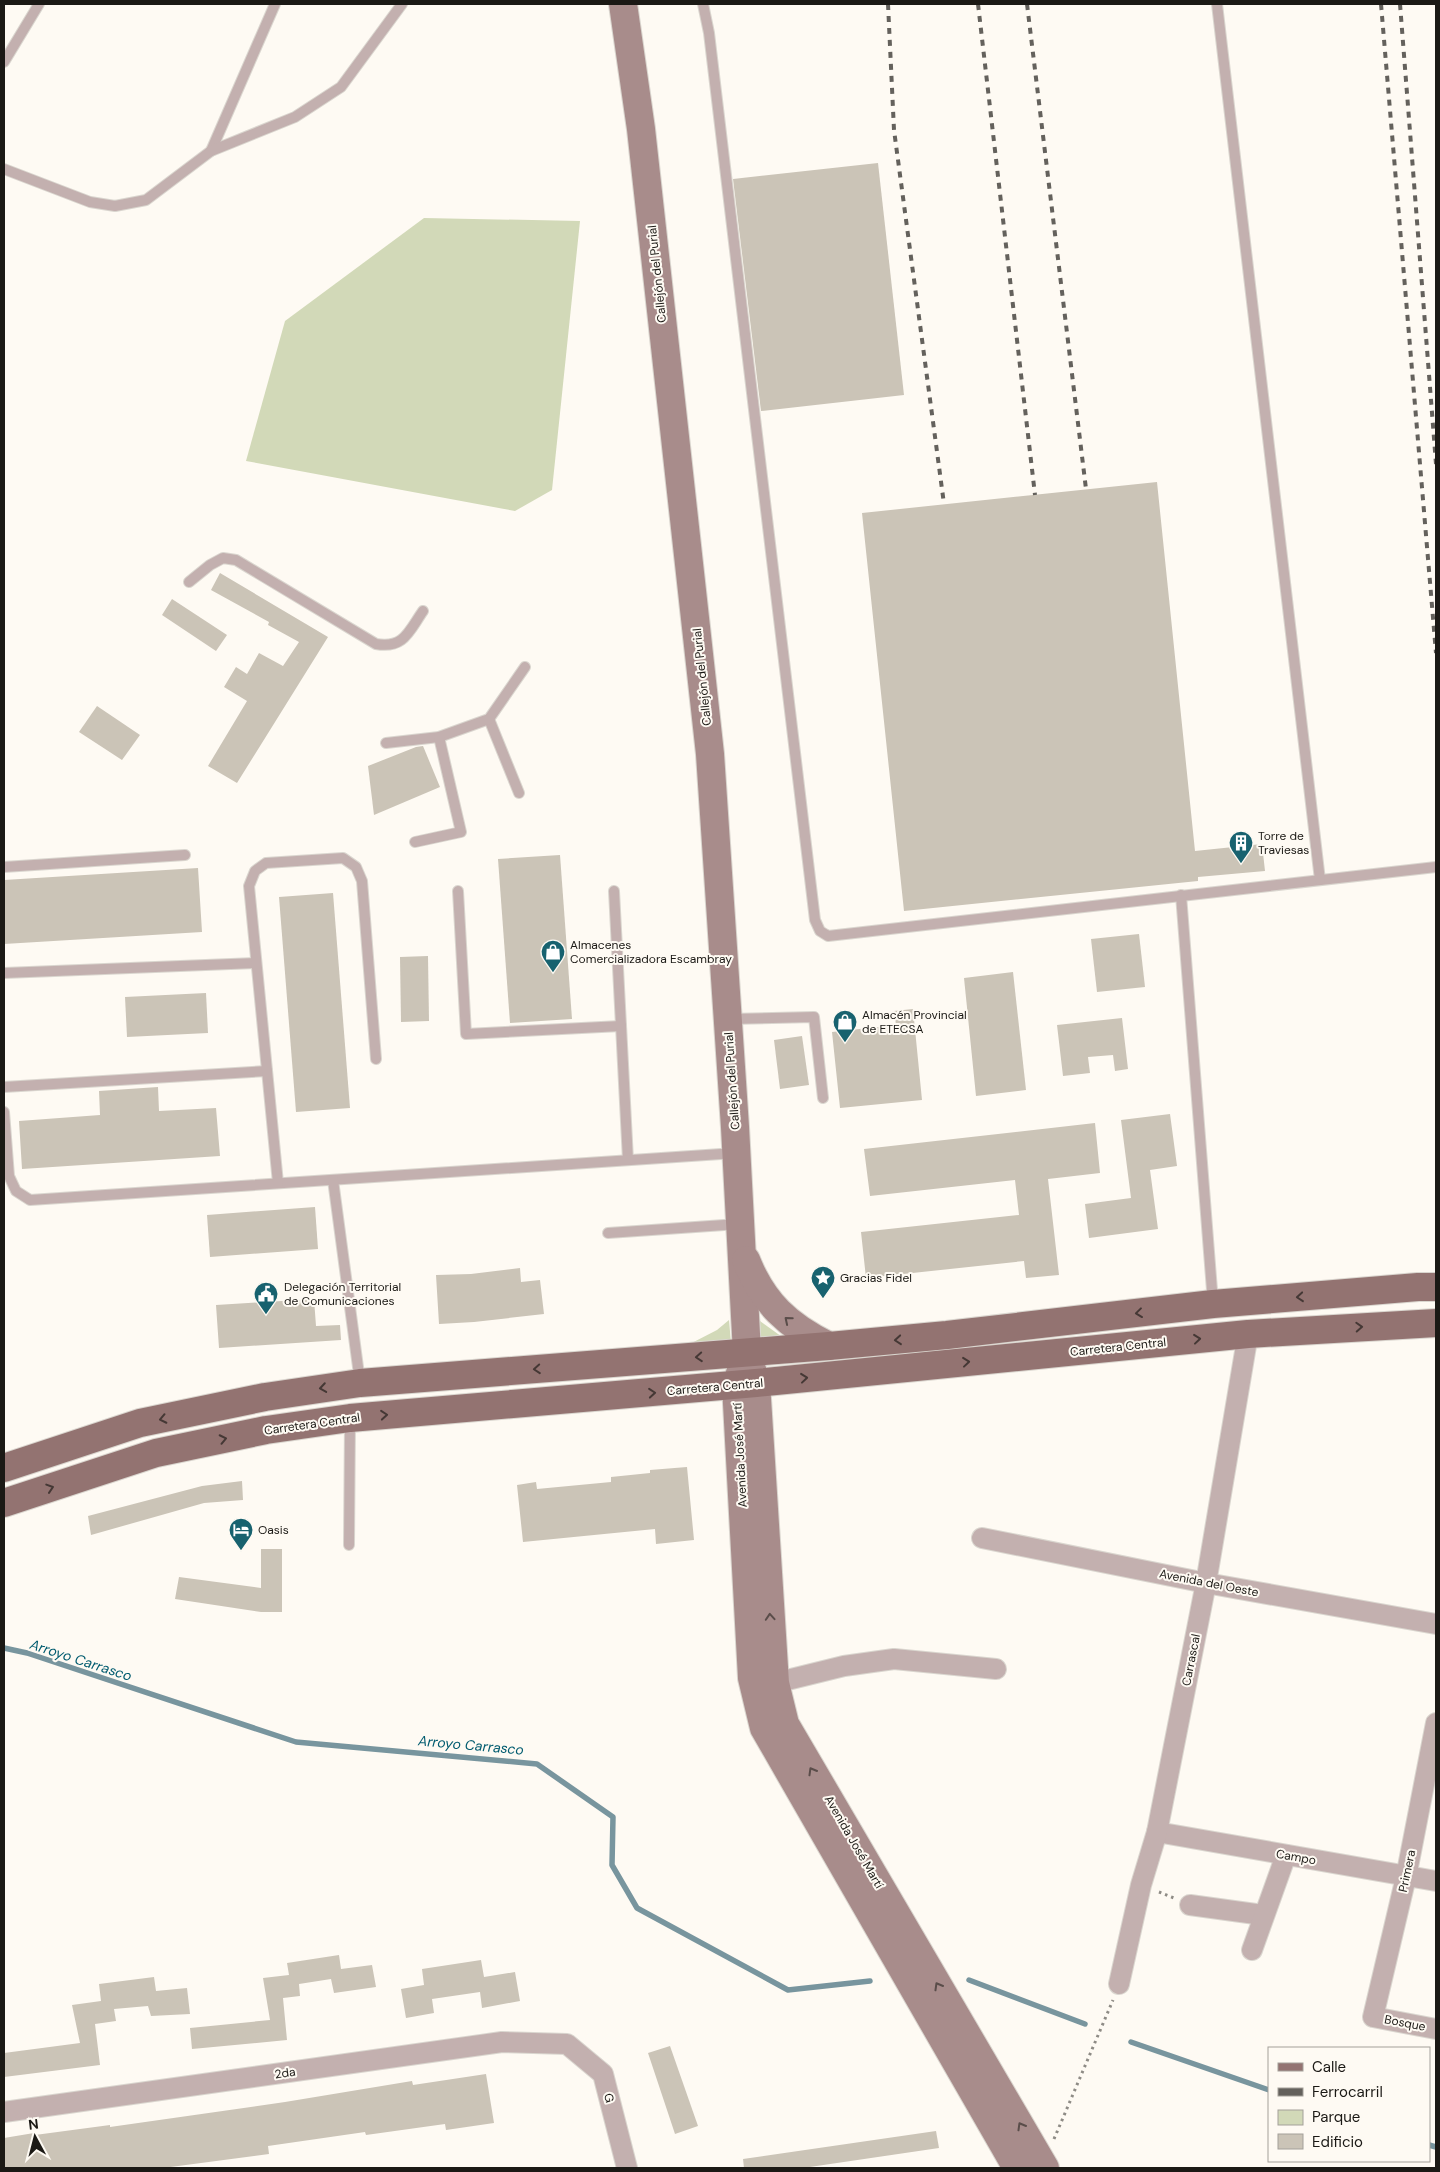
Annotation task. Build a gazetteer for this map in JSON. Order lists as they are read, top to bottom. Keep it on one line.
{"streets":{"main road":["Callejón del Purial","Carretera Central","Avenida José Martí"],"street":["Avenida del Oeste","Carrascal","Campo","Primera","Bosque","2da","G"]},"crossings":[["Callejón del Purial","Avenida José Martí"],["Carretera Central","Avenida José Martí"],["Carretera Central","Carrascal"],["Avenida del Oeste","Carrascal"],["Carrascal","Campo"],["Campo","Primera"],["Primera","Bosque"],["2da","G"]],"water":["Arroyo Carrasco"],"places":{"building":["Torre de Traviesas"],"shop":["Almacenes Comercializadora Escambray","Almacén Provincial de ETECSA"],"place":["Gracias Fidel"],"public building":["Delegación Territorial de Comunicaciones"],"hotel":["Oasis"]},"legend":["Calle","Ferrocarril","Parque","Edificio"],"north":"top"}
